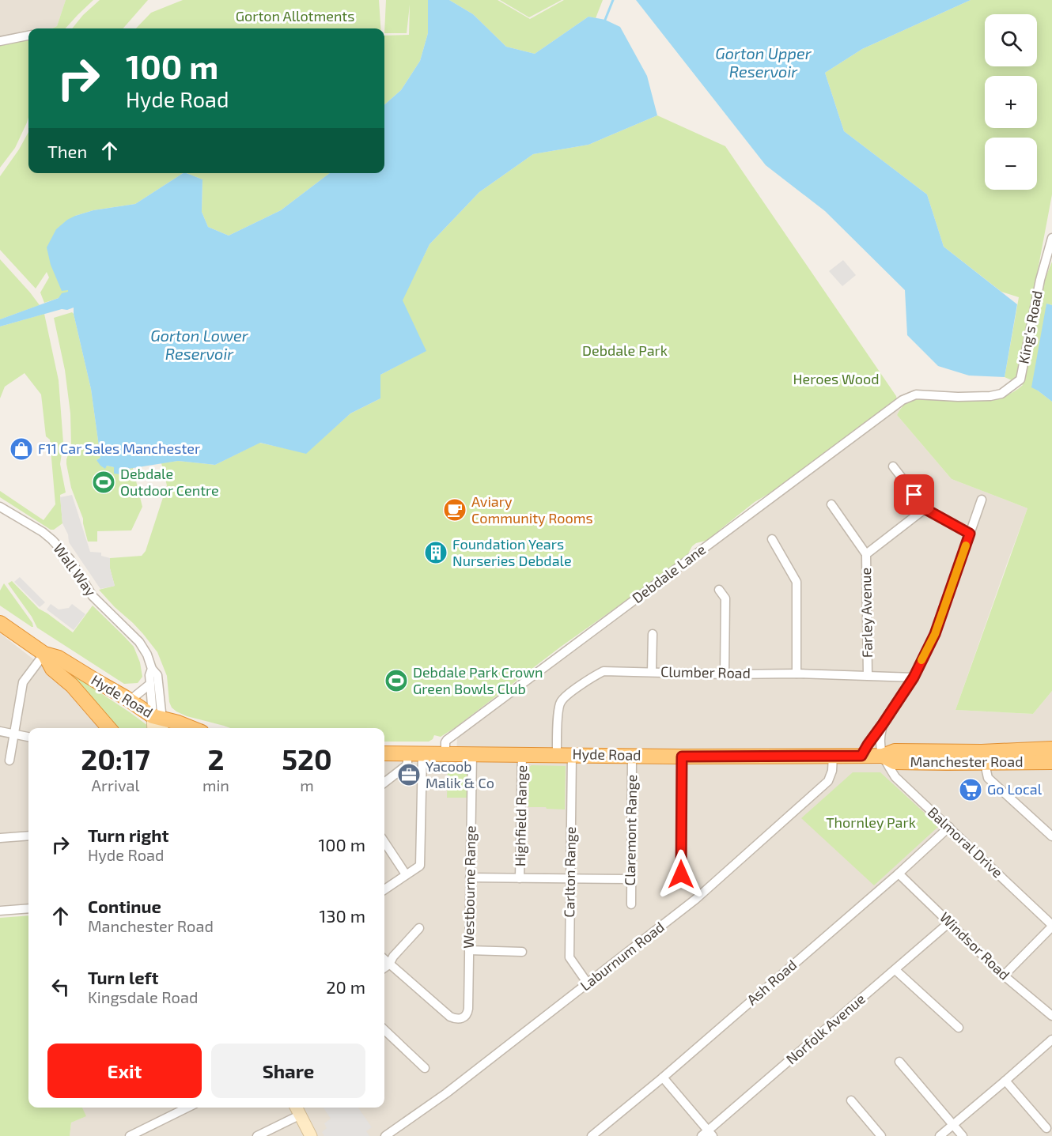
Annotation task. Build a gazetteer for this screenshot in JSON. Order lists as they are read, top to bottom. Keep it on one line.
{"streets":{"highway":["Hyde Road","Manchester Road"],"street":["King's Road","Wall Way","Debdale Lane","Farley Avenue","Clumber Road","Highfield Range","Claremont Range","Balmoral Drive","Carlton Range","Westbourne Range","Windsor Road","Laburnum Road","Ash Road","Norfolk Avenue"]},"crossings":[["King's Road","Debdale Lane"],["Wall Way","Hyde Road"],["Debdale Lane","Hyde Road"],["Farley Avenue","Clumber Road"],["Clumber Road","Hyde Road"],["Hyde Road","Manchester Road"],["Hyde Road","Highfield Range"],["Hyde Road","Claremont Range"],["Hyde Road","Carlton Range"],["Hyde Road","Westbourne Range"],["Hyde Road","Laburnum Road"],["Manchester Road","Balmoral Drive"],["Manchester Road","Laburnum Road"],["Balmoral Drive","Ash Road"],["Carlton Range","Laburnum Road"],["Windsor Road","Ash Road"],["Windsor Road","Norfolk Avenue"]],"water":["Gorton Upper Reservoir","Gorton Lower Reservoir"],"parks":["Gorton Allotments","Debdale Park","Heroes Wood","Thornley Park"],"places":{"shop":["F11 Car Sales Manchester"],"sports":["Debdale Outdoor Centre","Debdale Park Crown Green Bowls Club"],"cafe":["Aviary Community Rooms"],"building":["Foundation Years Nurseries Debdale"],"office":["Yacoob Malik & Co"],"supermarket":["Go Local"]},"page":{"map_buttons":["+","−"],"turn":["100 m","Hyde Road"],"then":"Then","eta":["20:17","Arrival","2","min","520","m"],"list":[{"name":"Turn right","note":"Hyde Road","value":"100 m"},{"name":"Continue","note":"Manchester Road","value":"130 m"},{"name":"Turn left","note":"Kingsdale Road","value":"20 m"}],"buttons":["Exit","Share"]}}
